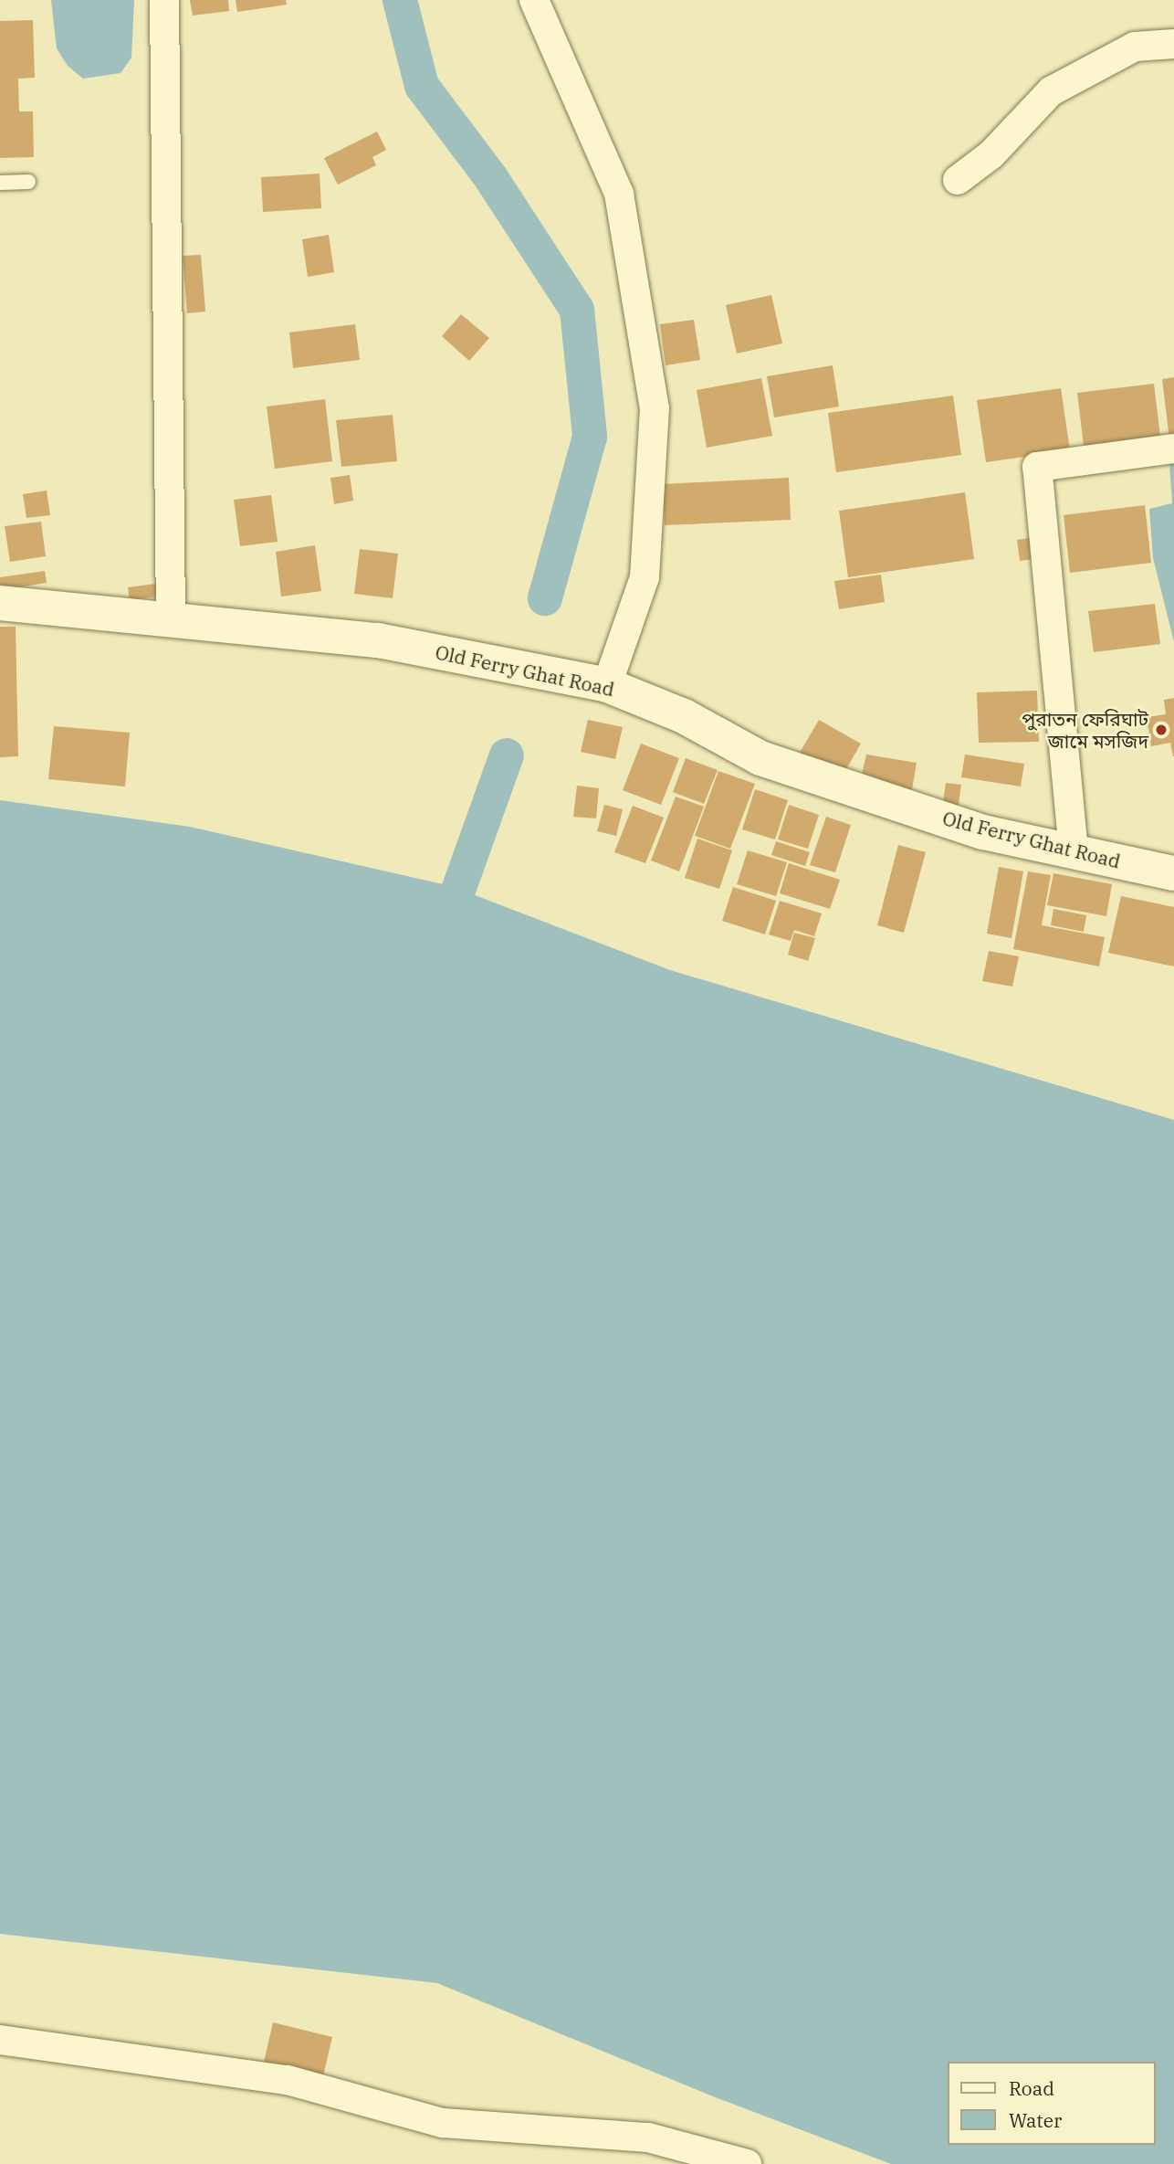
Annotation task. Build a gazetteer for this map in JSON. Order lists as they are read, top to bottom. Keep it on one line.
{"streets":{"street":["Old Ferry Ghat Road"]},"places":["পুরাতন ফেরিঘাট জামে মসজিদ"],"legend":["Road","Water"]}
